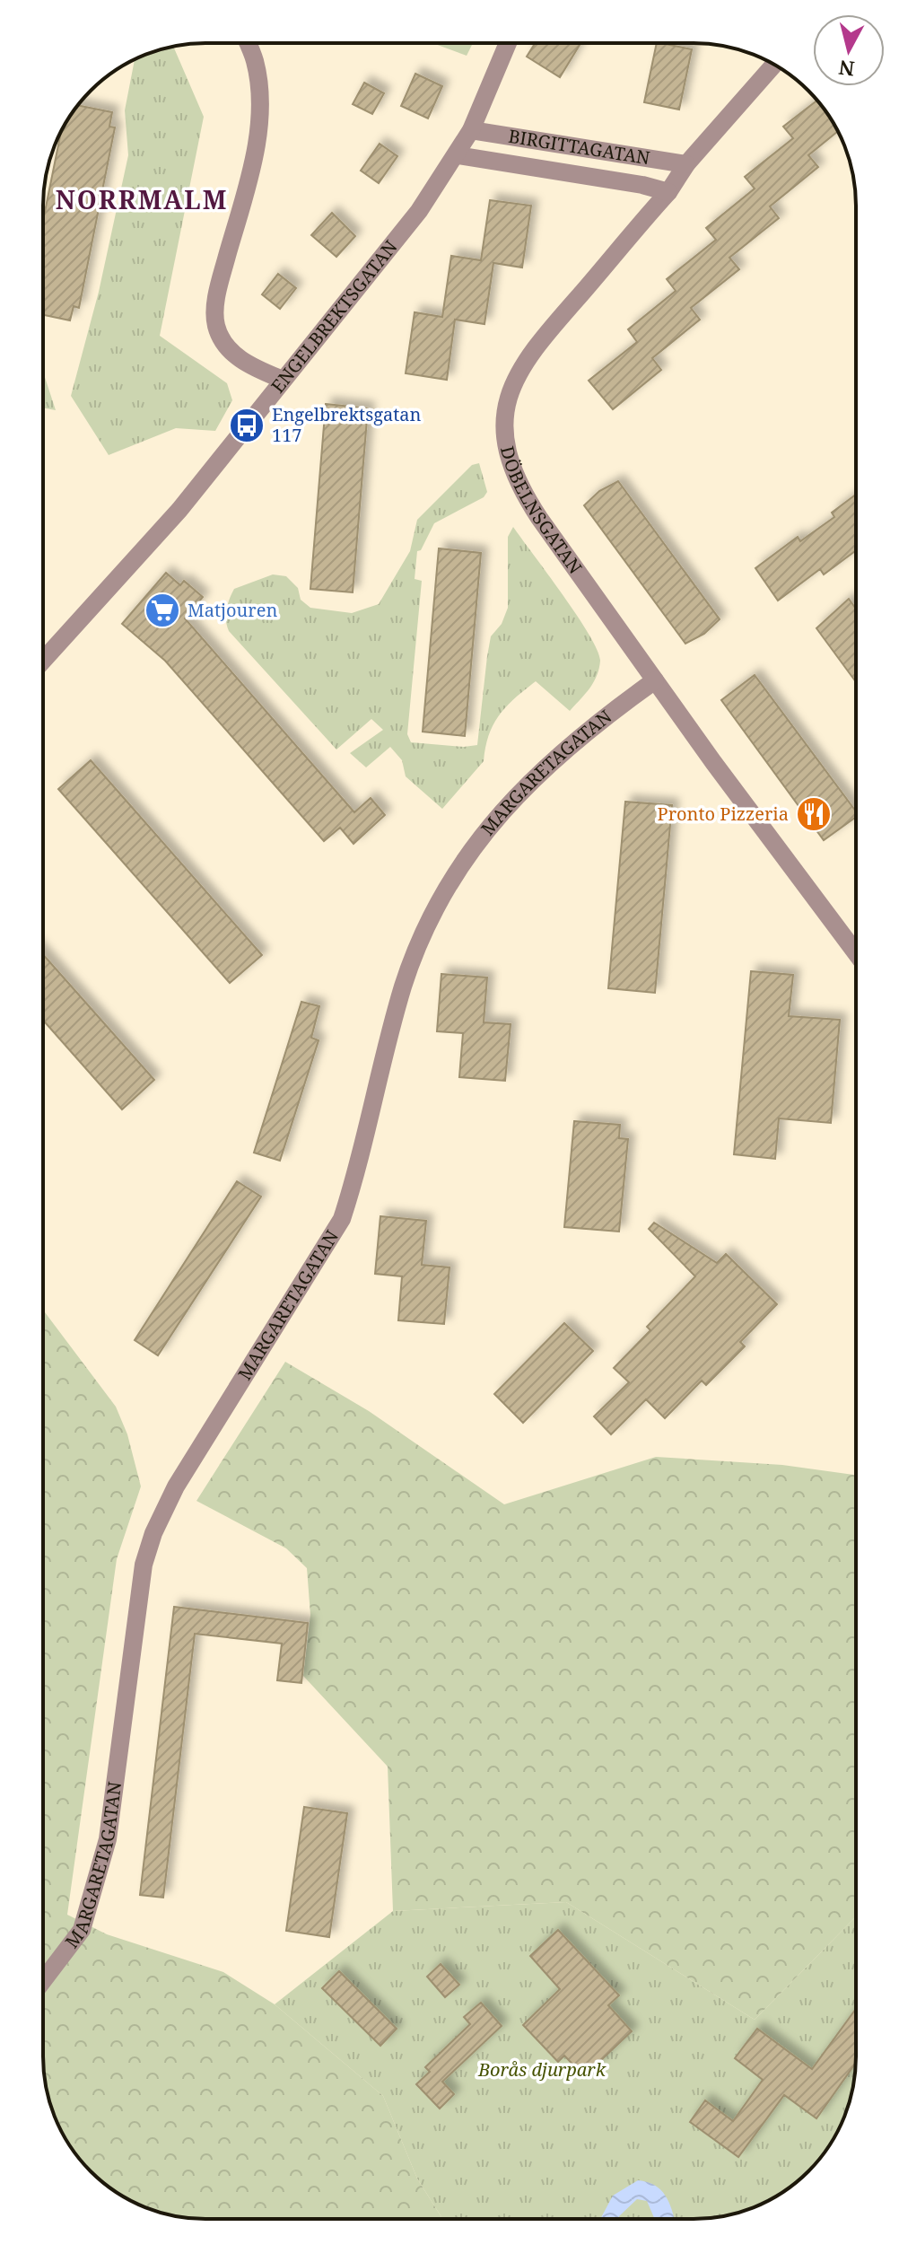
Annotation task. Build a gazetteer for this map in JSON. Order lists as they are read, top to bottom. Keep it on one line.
{"streets":{"street":["BIRGITTAGATAN","ENGELBREKTSGATAN","DÖBELNSGATAN","MARGARETAGATAN"]},"crossings":[["BIRGITTAGATAN","ENGELBREKTSGATAN"],["BIRGITTAGATAN","DÖBELNSGATAN"],["DÖBELNSGATAN","MARGARETAGATAN"]],"districts":["NORRMALM"],"parks":["Borås djurpark"],"places":{"bus stop":["Engelbrektsgatan 117"],"supermarket":["Matjouren"],"restaurant":["Pronto Pizzeria"]},"north":"bottom"}
